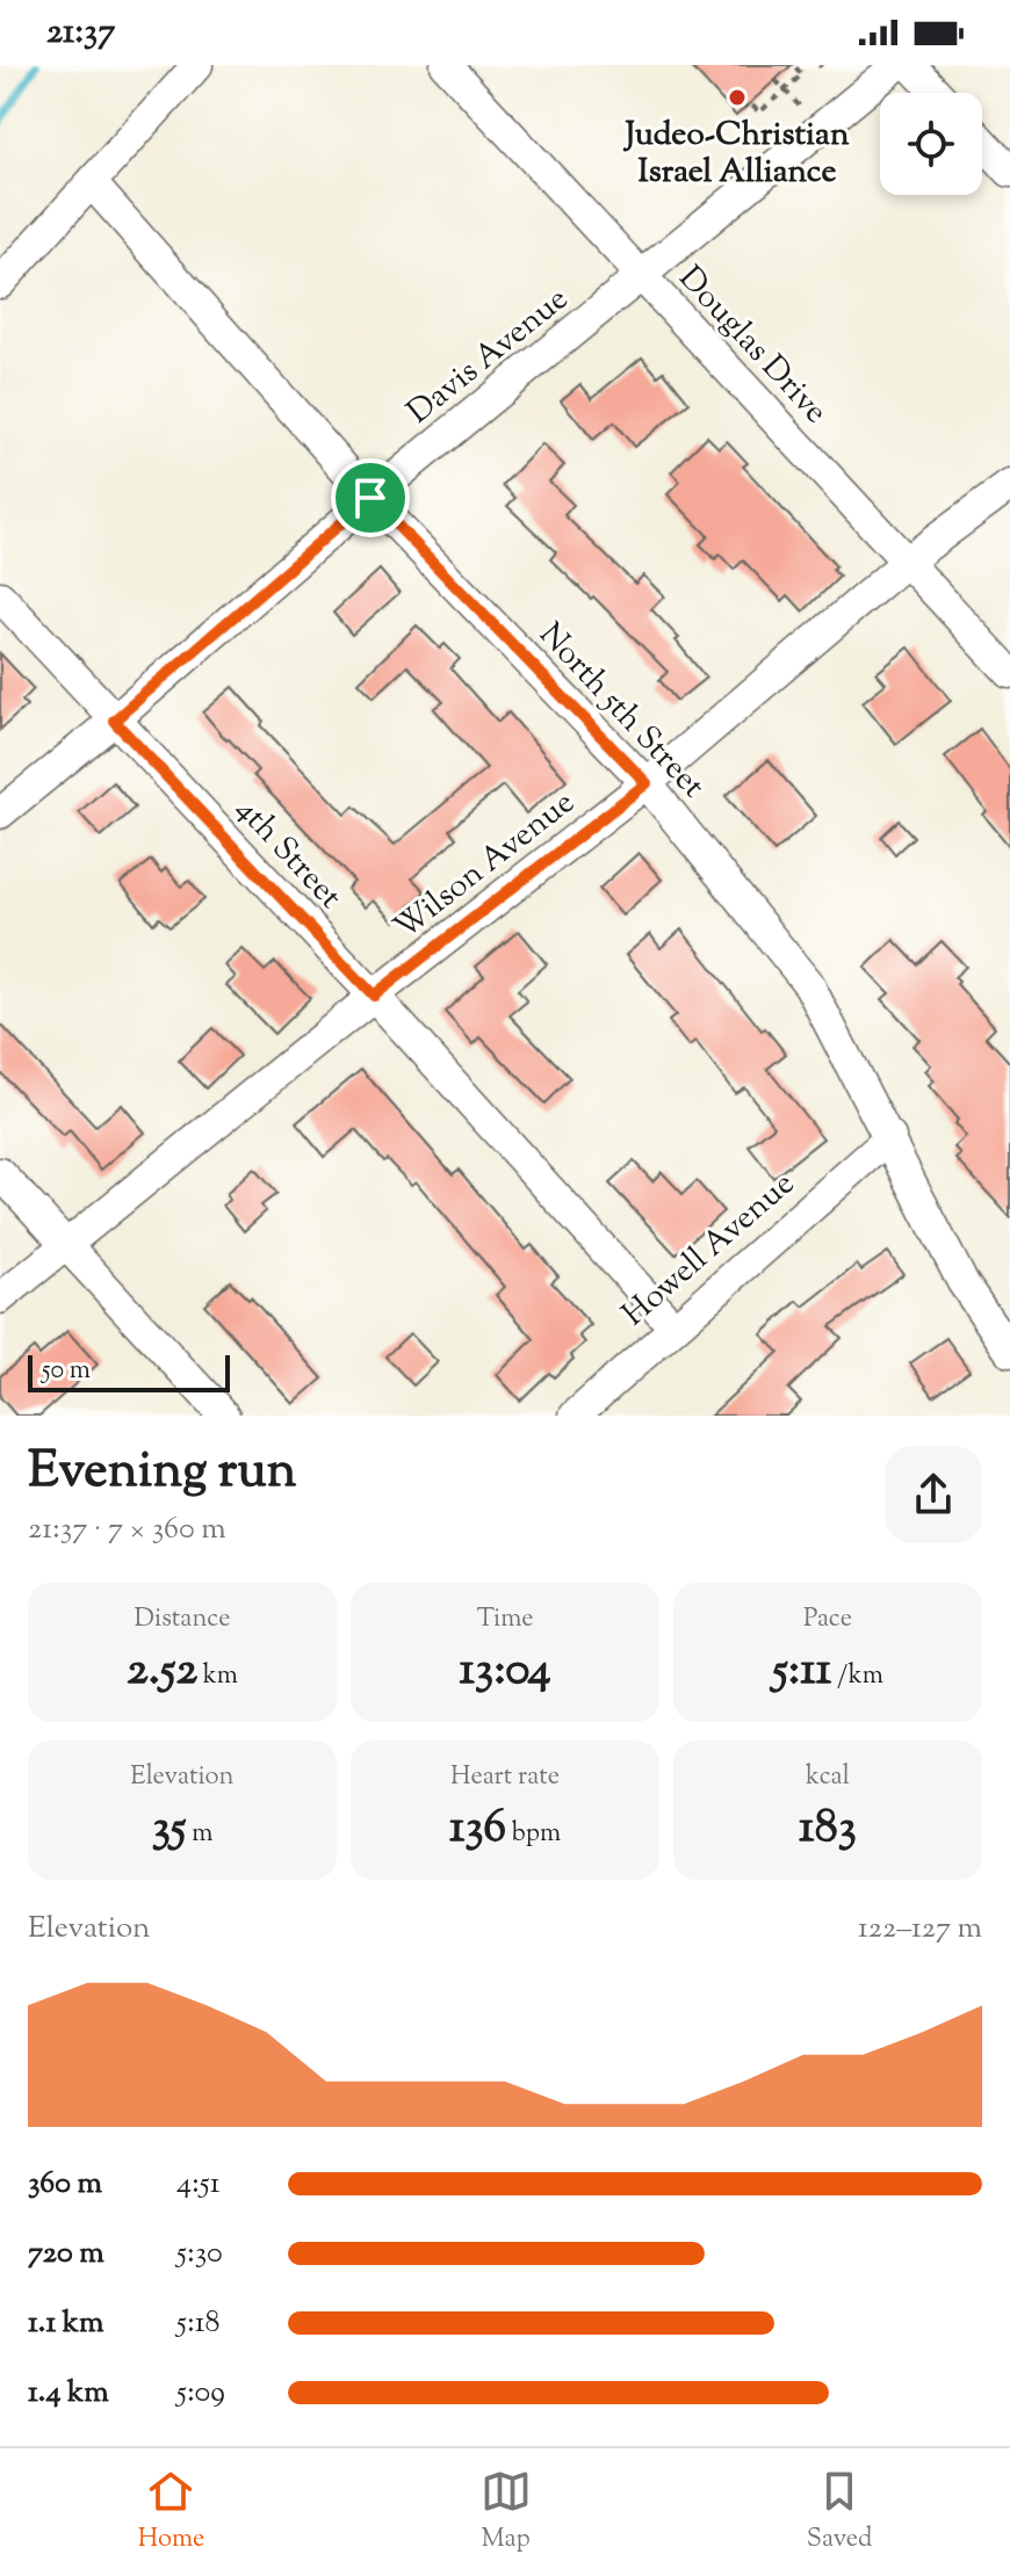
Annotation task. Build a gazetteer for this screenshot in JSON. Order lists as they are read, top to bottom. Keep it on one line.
{"streets":{"street":["Douglas Drive","Davis Avenue","North 5th Street","4th Street","Wilson Avenue","Howell Avenue"]},"crossings":[["Douglas Drive","Davis Avenue"],["Douglas Drive","Wilson Avenue"],["Davis Avenue","North 5th Street"],["Davis Avenue","4th Street"],["North 5th Street","Wilson Avenue"],["North 5th Street","Howell Avenue"],["4th Street","Wilson Avenue"],["4th Street","Howell Avenue"]],"places":["Judeo-Christian Israel Alliance"],"scale_bar":"50 m","page":{"status":"21:37","scale":"50 m","heading":["Evening run","21:37 · 7 × 360 m"],"stats":[["Distance","2.52 km"],["Time","13:04"],["Pace","5:11 /km"],["Elevation","35 m"],["Heart rate","136 bpm"],["kcal","183"]],"chart":["Elevation","122–127 m"],"list":[{"name":"360 m","note":"4:51"},{"name":"720 m","note":"5:30"},{"name":"1.1 km","note":"5:18"},{"name":"1.4 km","note":"5:09"}],"tabs":["Home","Map","Saved"]}}
